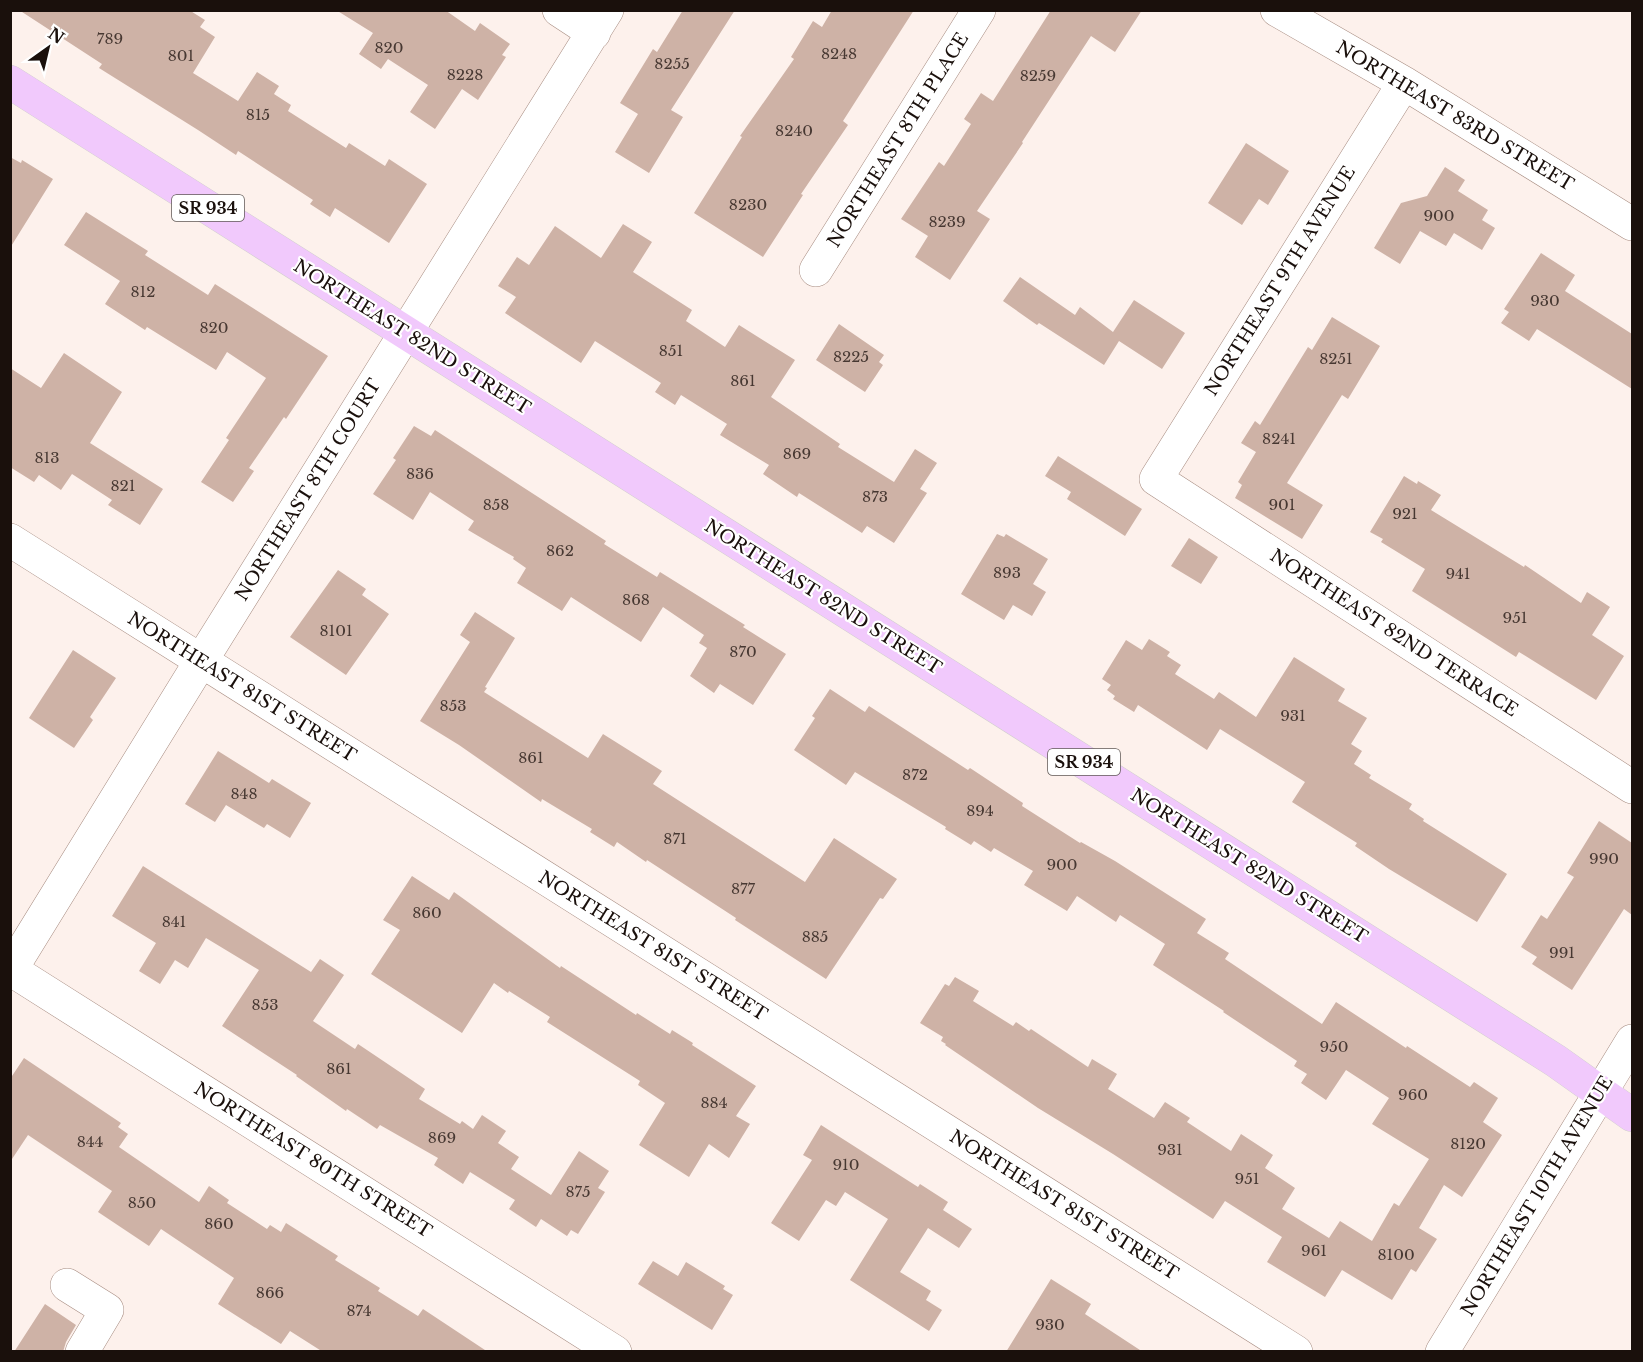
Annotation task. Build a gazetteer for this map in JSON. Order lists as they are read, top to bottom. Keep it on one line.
{"streets":{"main road":["SR 934","NORTHEAST 82ND STREET"],"street":["NORTHEAST 83RD STREET","NORTHEAST 8TH PLACE","NORTHEAST 9TH AVENUE","NORTHEAST 8TH COURT","NORTHEAST 82ND TERRACE","NORTHEAST 81ST STREET","NORTHEAST 80TH STREET","NORTHEAST 10TH AVENUE"]},"crossings":[["NORTHEAST 83RD STREET","NORTHEAST 9TH AVENUE"],["NORTHEAST 9TH AVENUE","NORTHEAST 82ND TERRACE"],["NORTHEAST 82ND STREET","NORTHEAST 8TH COURT"],["NORTHEAST 82ND STREET","NORTHEAST 10TH AVENUE"],["NORTHEAST 8TH COURT","NORTHEAST 81ST STREET"],["NORTHEAST 8TH COURT","NORTHEAST 80TH STREET"]],"house_numbers":["789","820","8248","801","8255","8228","8259","815","8240","8230","900","8239","812","930","820","851","8225","8251","861","8241","869","813","836","821","873","858","901","921","862","893","941","868","951","8101","870","853","931","861","872","848","894","871","990","900","877","860","841","885","991","853","950","861","960","884","869","844","8120","931","910","951","875","850","860","961","8100","866","874","930"],"north":"top right"}
